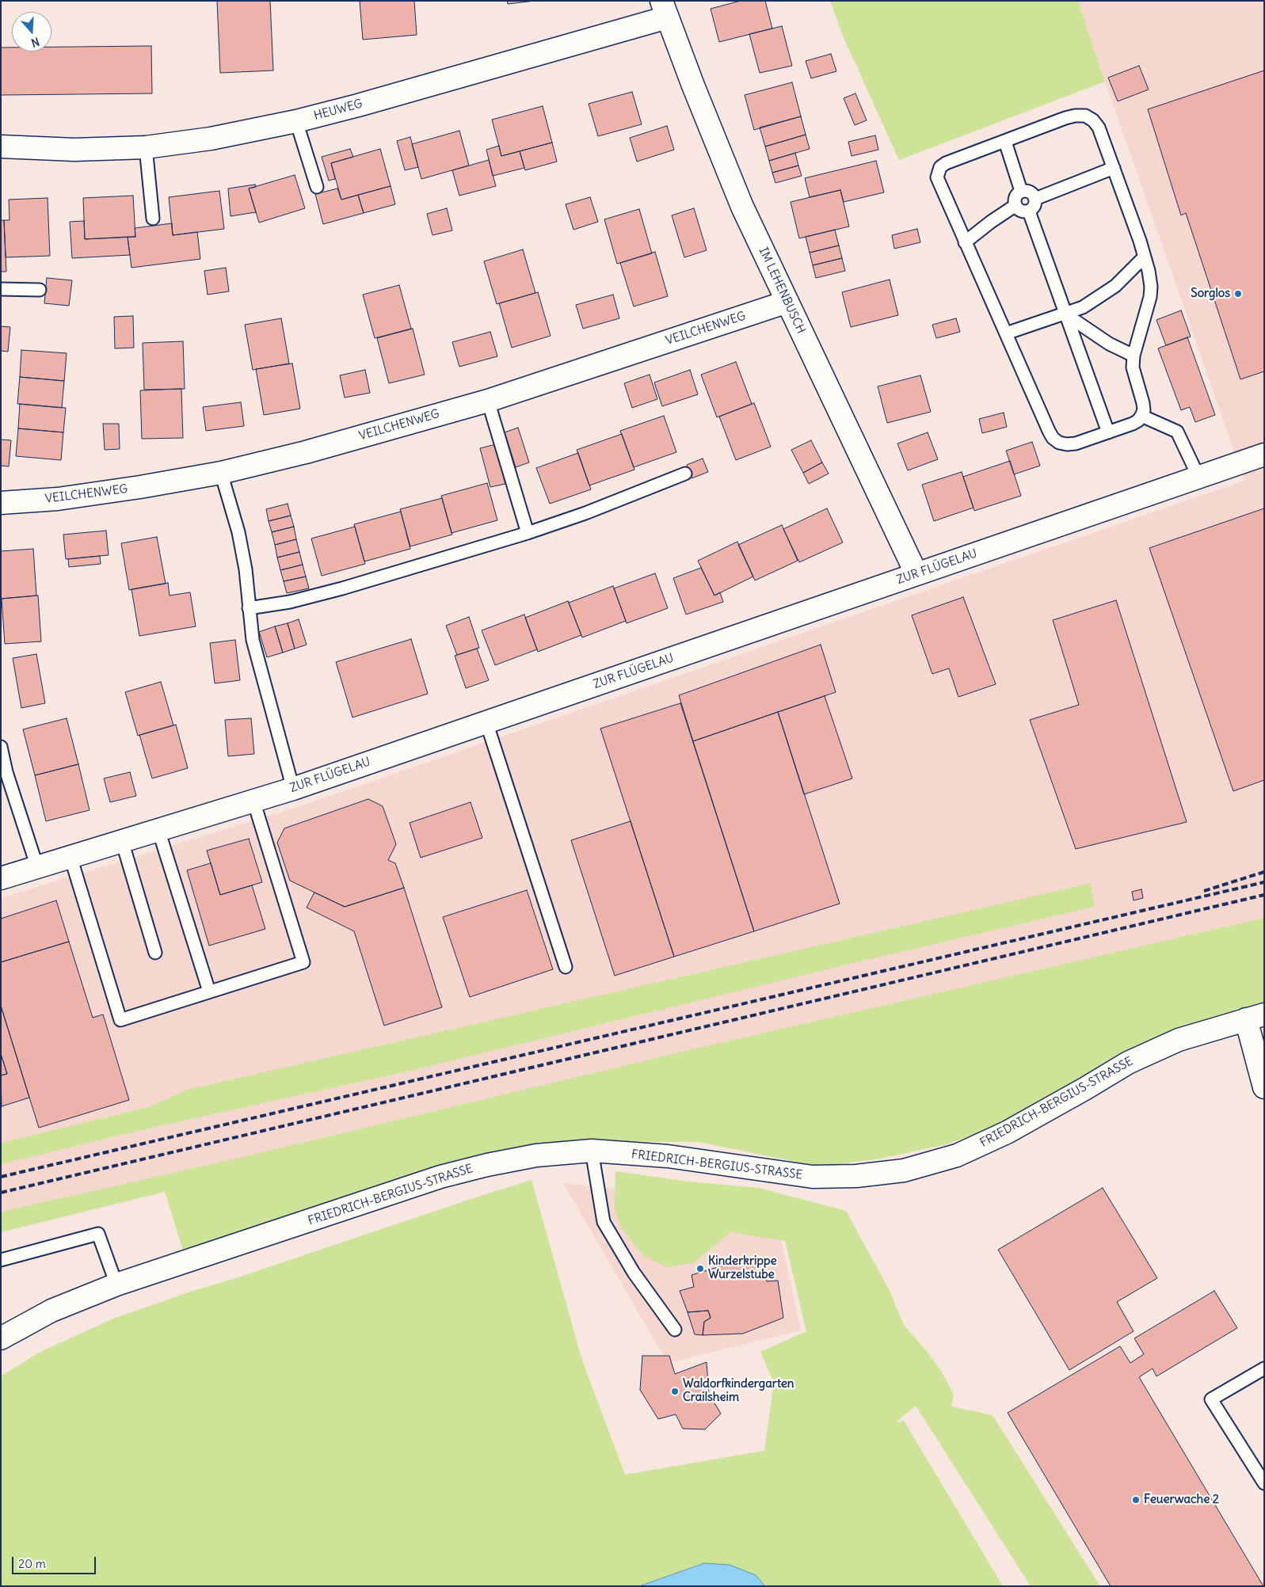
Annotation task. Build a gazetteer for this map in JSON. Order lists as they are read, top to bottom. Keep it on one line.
{"streets":{"street":["HEUWEG","IM LEHENBUSCH","VEILCHENWEG","ZUR FLÜGELAU","FRIEDRICH-BERGIUS-STRASSE"]},"crossings":[["HEUWEG","IM LEHENBUSCH"],["IM LEHENBUSCH","VEILCHENWEG"],["IM LEHENBUSCH","ZUR FLÜGELAU"]],"places":["Sorglos","Kinderkrippe Wurzelstube","Waldorfkindergarten Crailsheim","Feuerwache 2"],"scale_bar":"20 m","north":"bottom"}
